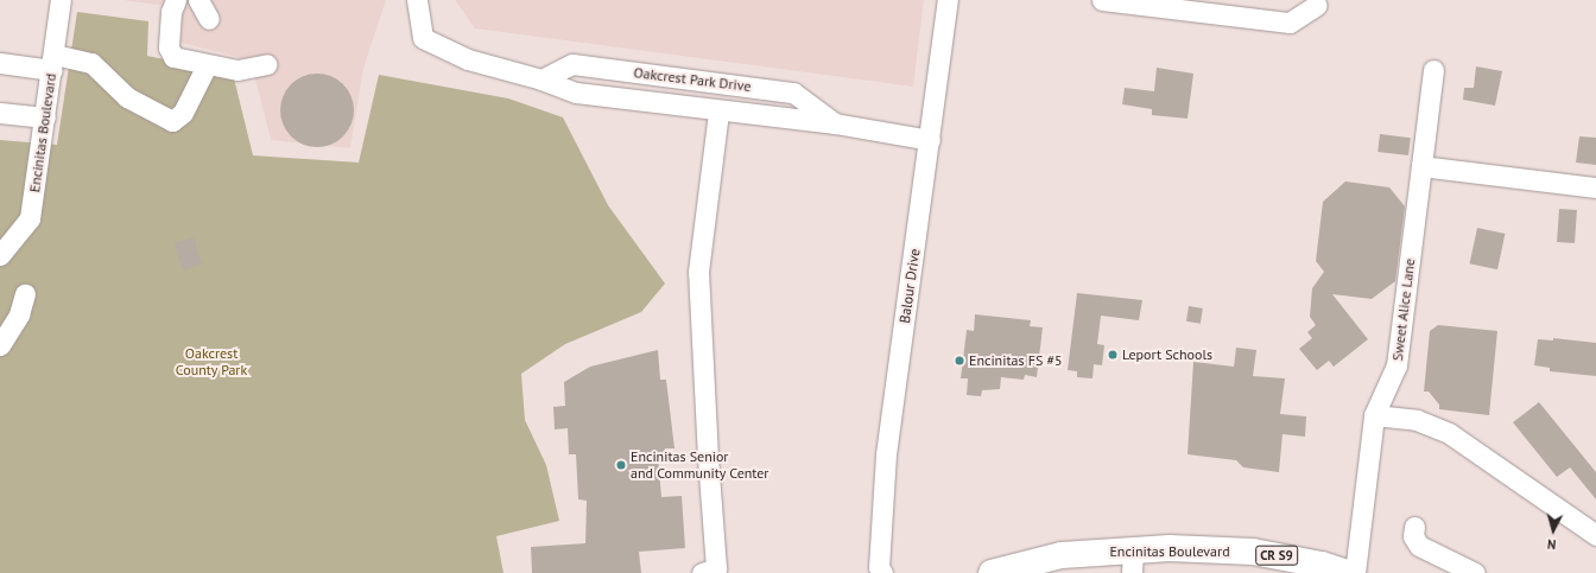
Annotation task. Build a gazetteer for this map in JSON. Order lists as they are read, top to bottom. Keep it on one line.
{"streets":{"main road":["Encinitas Boulevard","CR S9"],"street":["Oakcrest Park Drive","Balour Drive","Sweet Alice Lane"]},"crossings":[["Oakcrest Park Drive","Balour Drive"]],"parks":["Oakcrest County Park"],"places":["Leport Schools","Encinitas FS #5","Encinitas Senior and Community Center"],"north":"bottom"}
